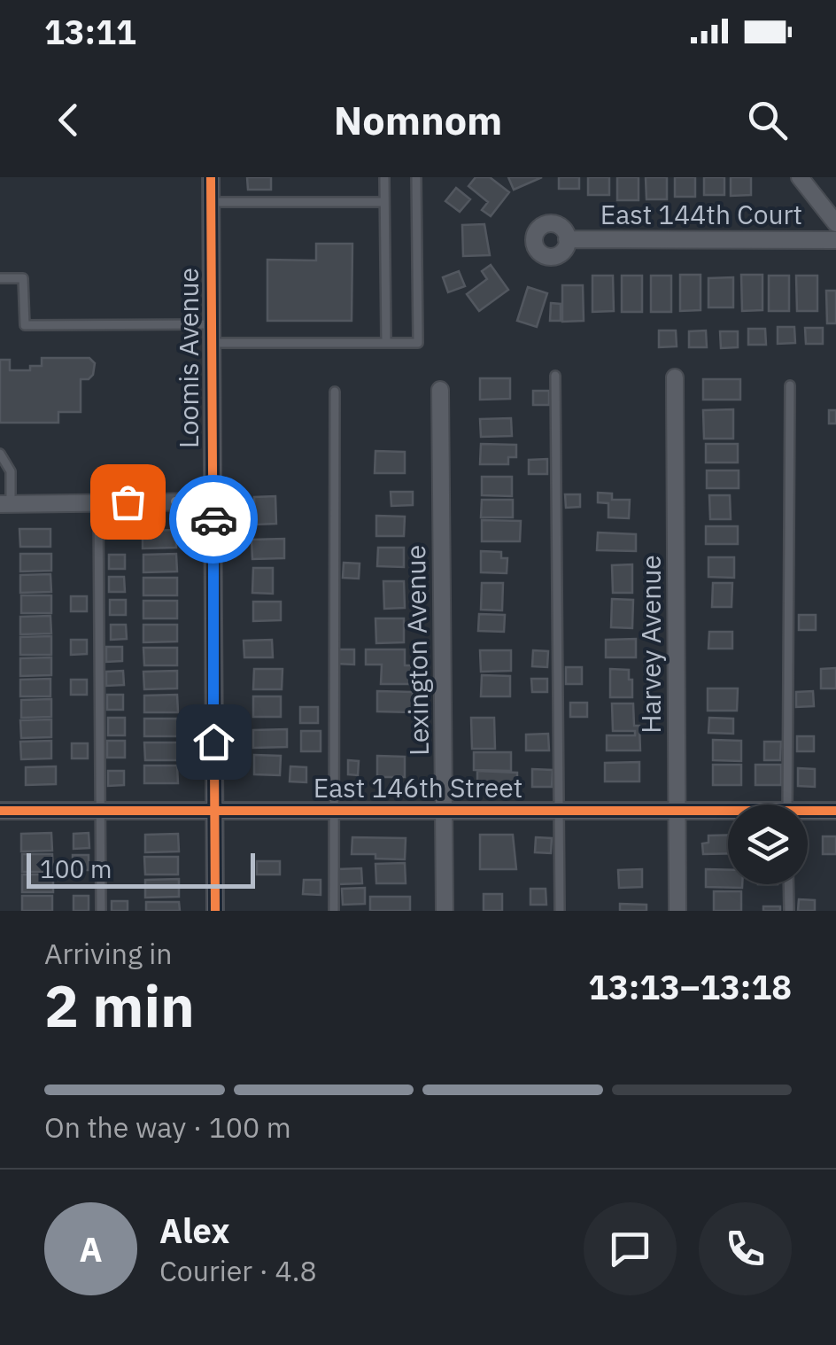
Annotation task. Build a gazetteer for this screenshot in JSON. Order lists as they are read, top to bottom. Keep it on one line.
{"streets":{"street":["East 144th Court","Loomis Avenue","Harvey Avenue","Lexington Avenue","East 146th Street"]},"crossings":[["Loomis Avenue","East 146th Street"],["Harvey Avenue","East 146th Street"],["Lexington Avenue","East 146th Street"]],"scale_bar":"100 m","page":{"status":"13:11","header":"Nomnom","scale":"100 m","heading":["2 min","Arriving in","13:13–13:18"],"panel":["Alex","Courier · 4.8"],"bar":"On the way · 100 m","round":"A"}}
